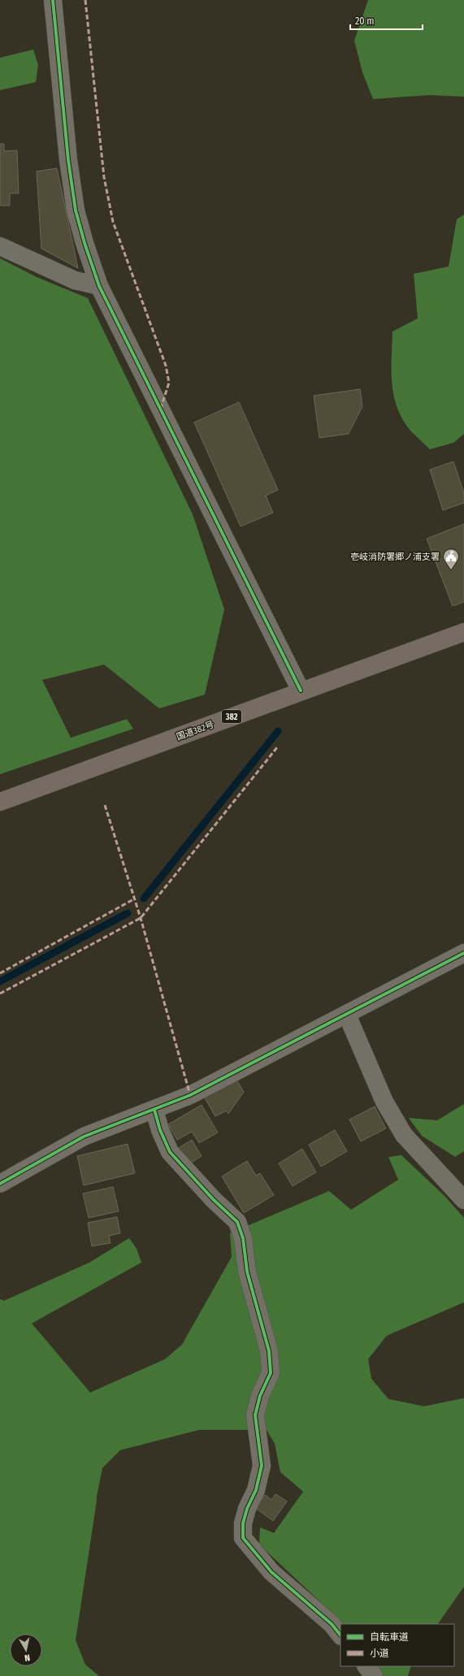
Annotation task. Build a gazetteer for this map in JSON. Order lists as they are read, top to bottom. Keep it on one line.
{"streets":{"highway":["382","国道382号"]},"places":{"public building":["壱岐消防署郷ノ浦支署"]},"legend":["自転車道","小道"],"scale_bar":"20 m","north":"bottom"}
